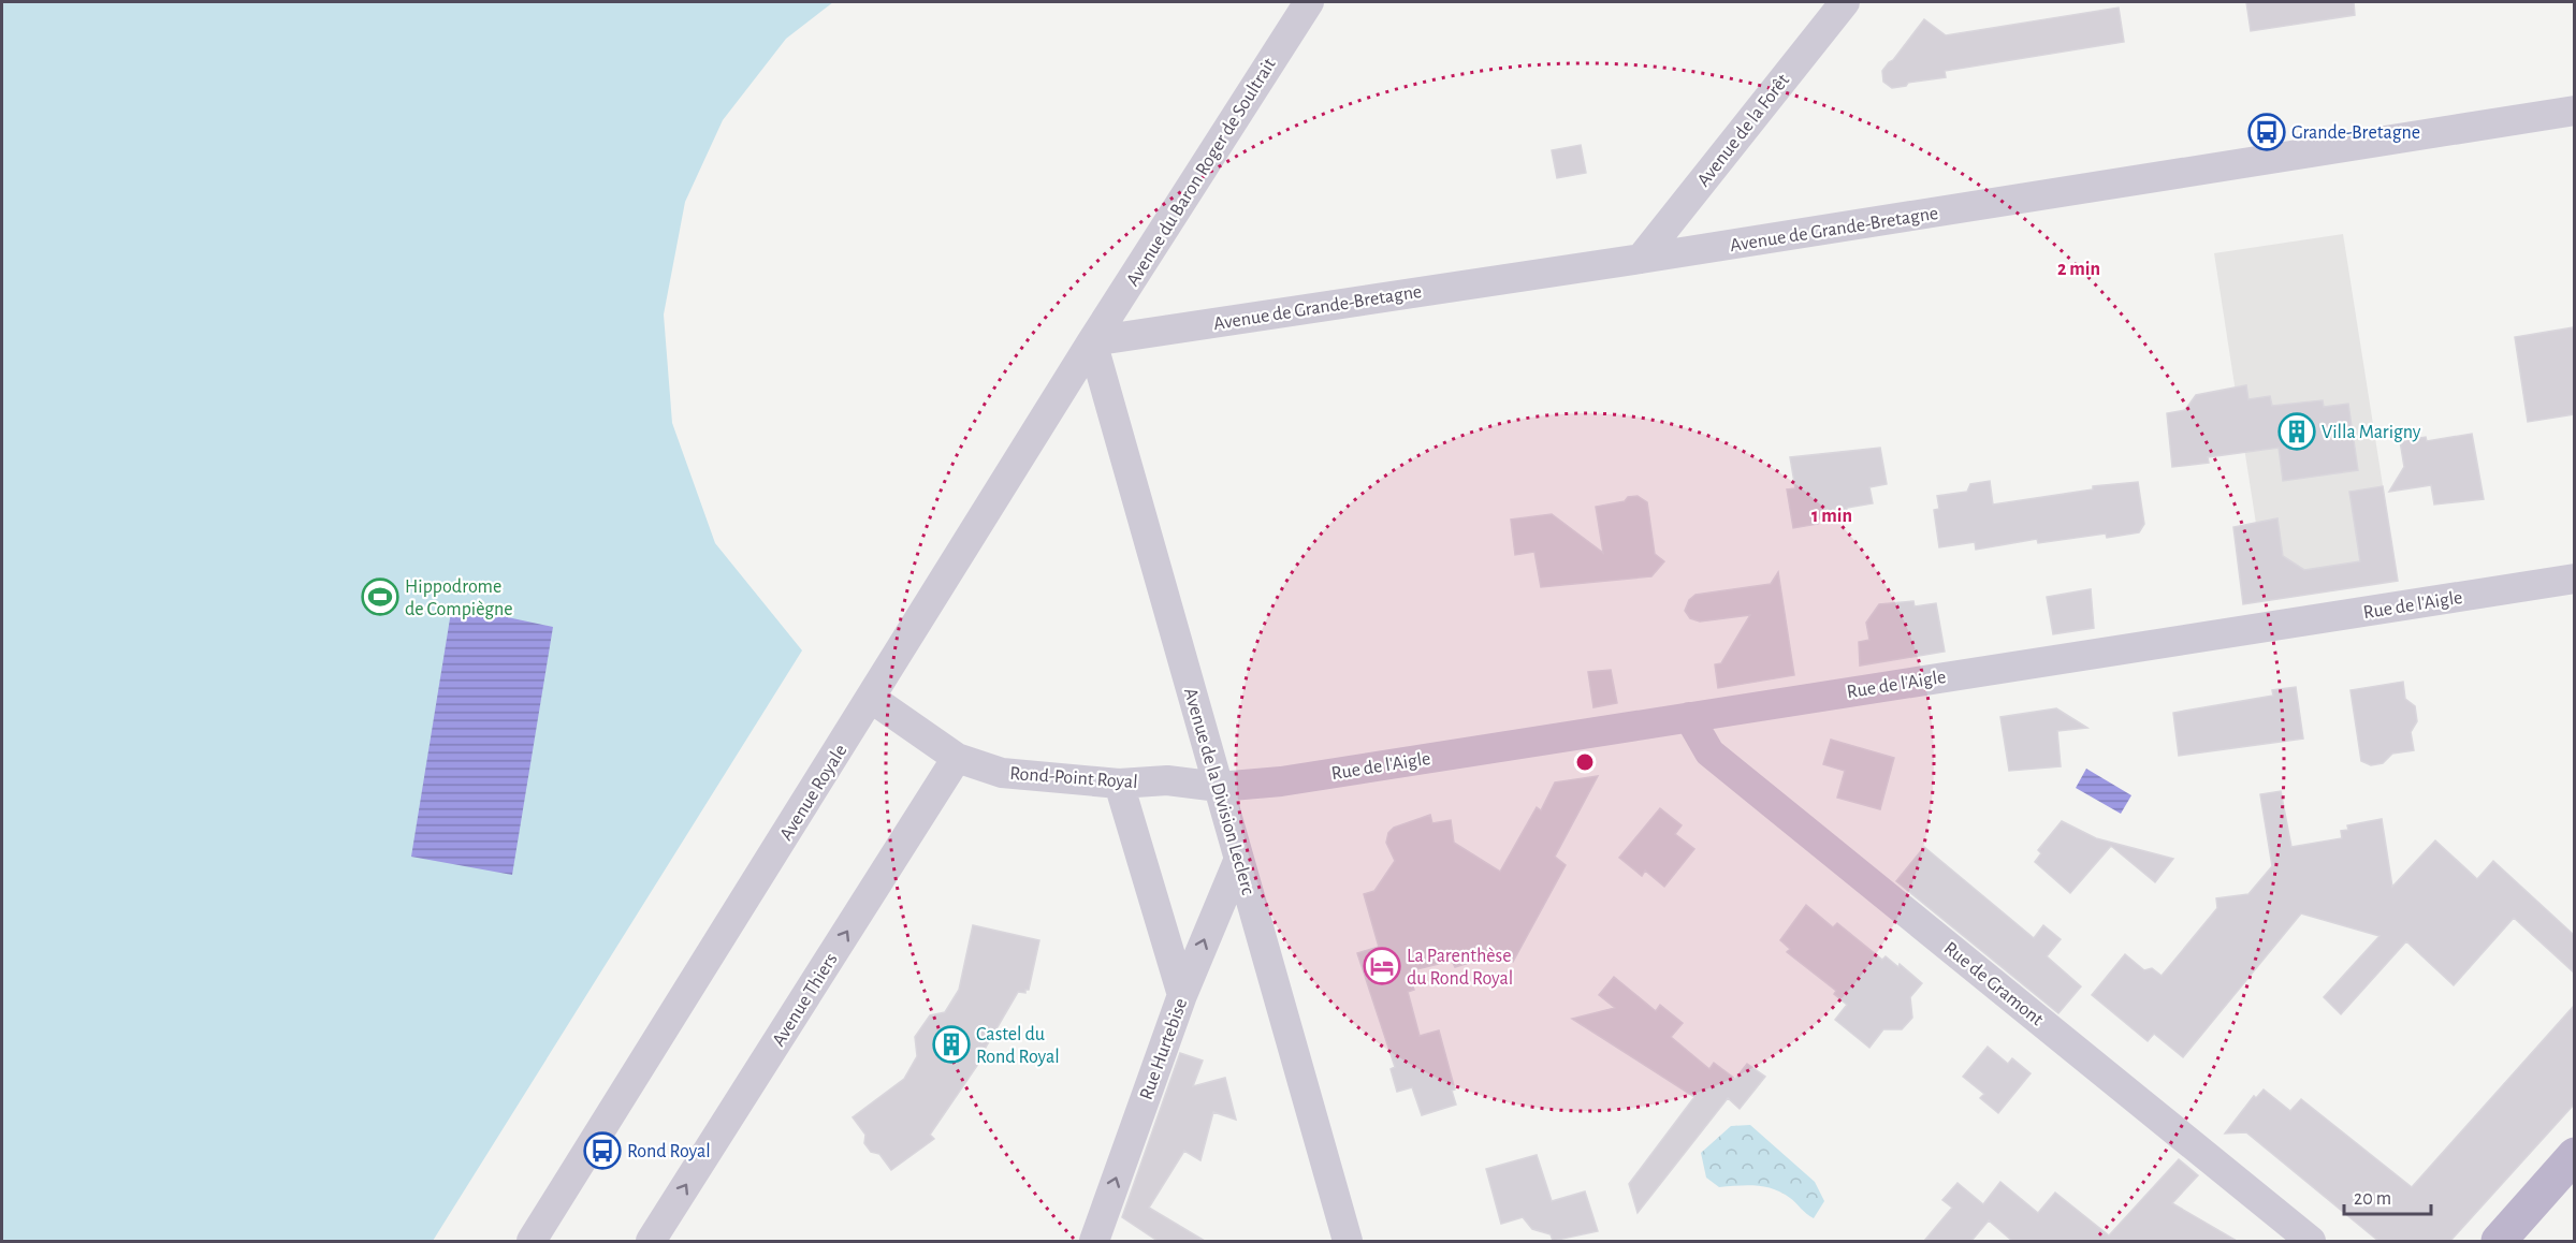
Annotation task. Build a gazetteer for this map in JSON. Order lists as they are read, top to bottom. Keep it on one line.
{"streets":{"street":["Avenue de la Forêt","Avenue du Baron Roger de Soultrait","Avenue de Grande-Bretagne","Rue de l'Aigle","Rond-Point Royal","Avenue de la Division Leclerc","Avenue Royale","Rue de Gramont","Avenue Thiers","Rue Hurtebise"]},"crossings":[["Avenue de la Forêt","Avenue de Grande-Bretagne"],["Avenue du Baron Roger de Soultrait","Avenue de Grande-Bretagne"],["Avenue du Baron Roger de Soultrait","Avenue de la Division Leclerc"],["Avenue du Baron Roger de Soultrait","Avenue Royale"],["Avenue de Grande-Bretagne","Avenue de la Division Leclerc"],["Avenue de Grande-Bretagne","Avenue Royale"],["Rue de l'Aigle","Rond-Point Royal"],["Rue de l'Aigle","Avenue de la Division Leclerc"],["Rue de l'Aigle","Rue de Gramont"],["Rond-Point Royal","Avenue de la Division Leclerc"],["Rond-Point Royal","Avenue Royale"],["Rond-Point Royal","Avenue Thiers"],["Avenue de la Division Leclerc","Avenue Royale"],["Avenue de la Division Leclerc","Rue Hurtebise"]],"one_way":["Avenue Thiers","Rue Hurtebise"],"places":{"bus stop":["Grande-Bretagne","Rond Royal"],"building":["Villa Marigny","Castel du Rond Royal"],"sports":["Hippodrome de Compiègne"],"hotel":["La Parenthèse du Rond Royal"]},"scale_bar":"20 m","rings":["2 min","1 min"]}
